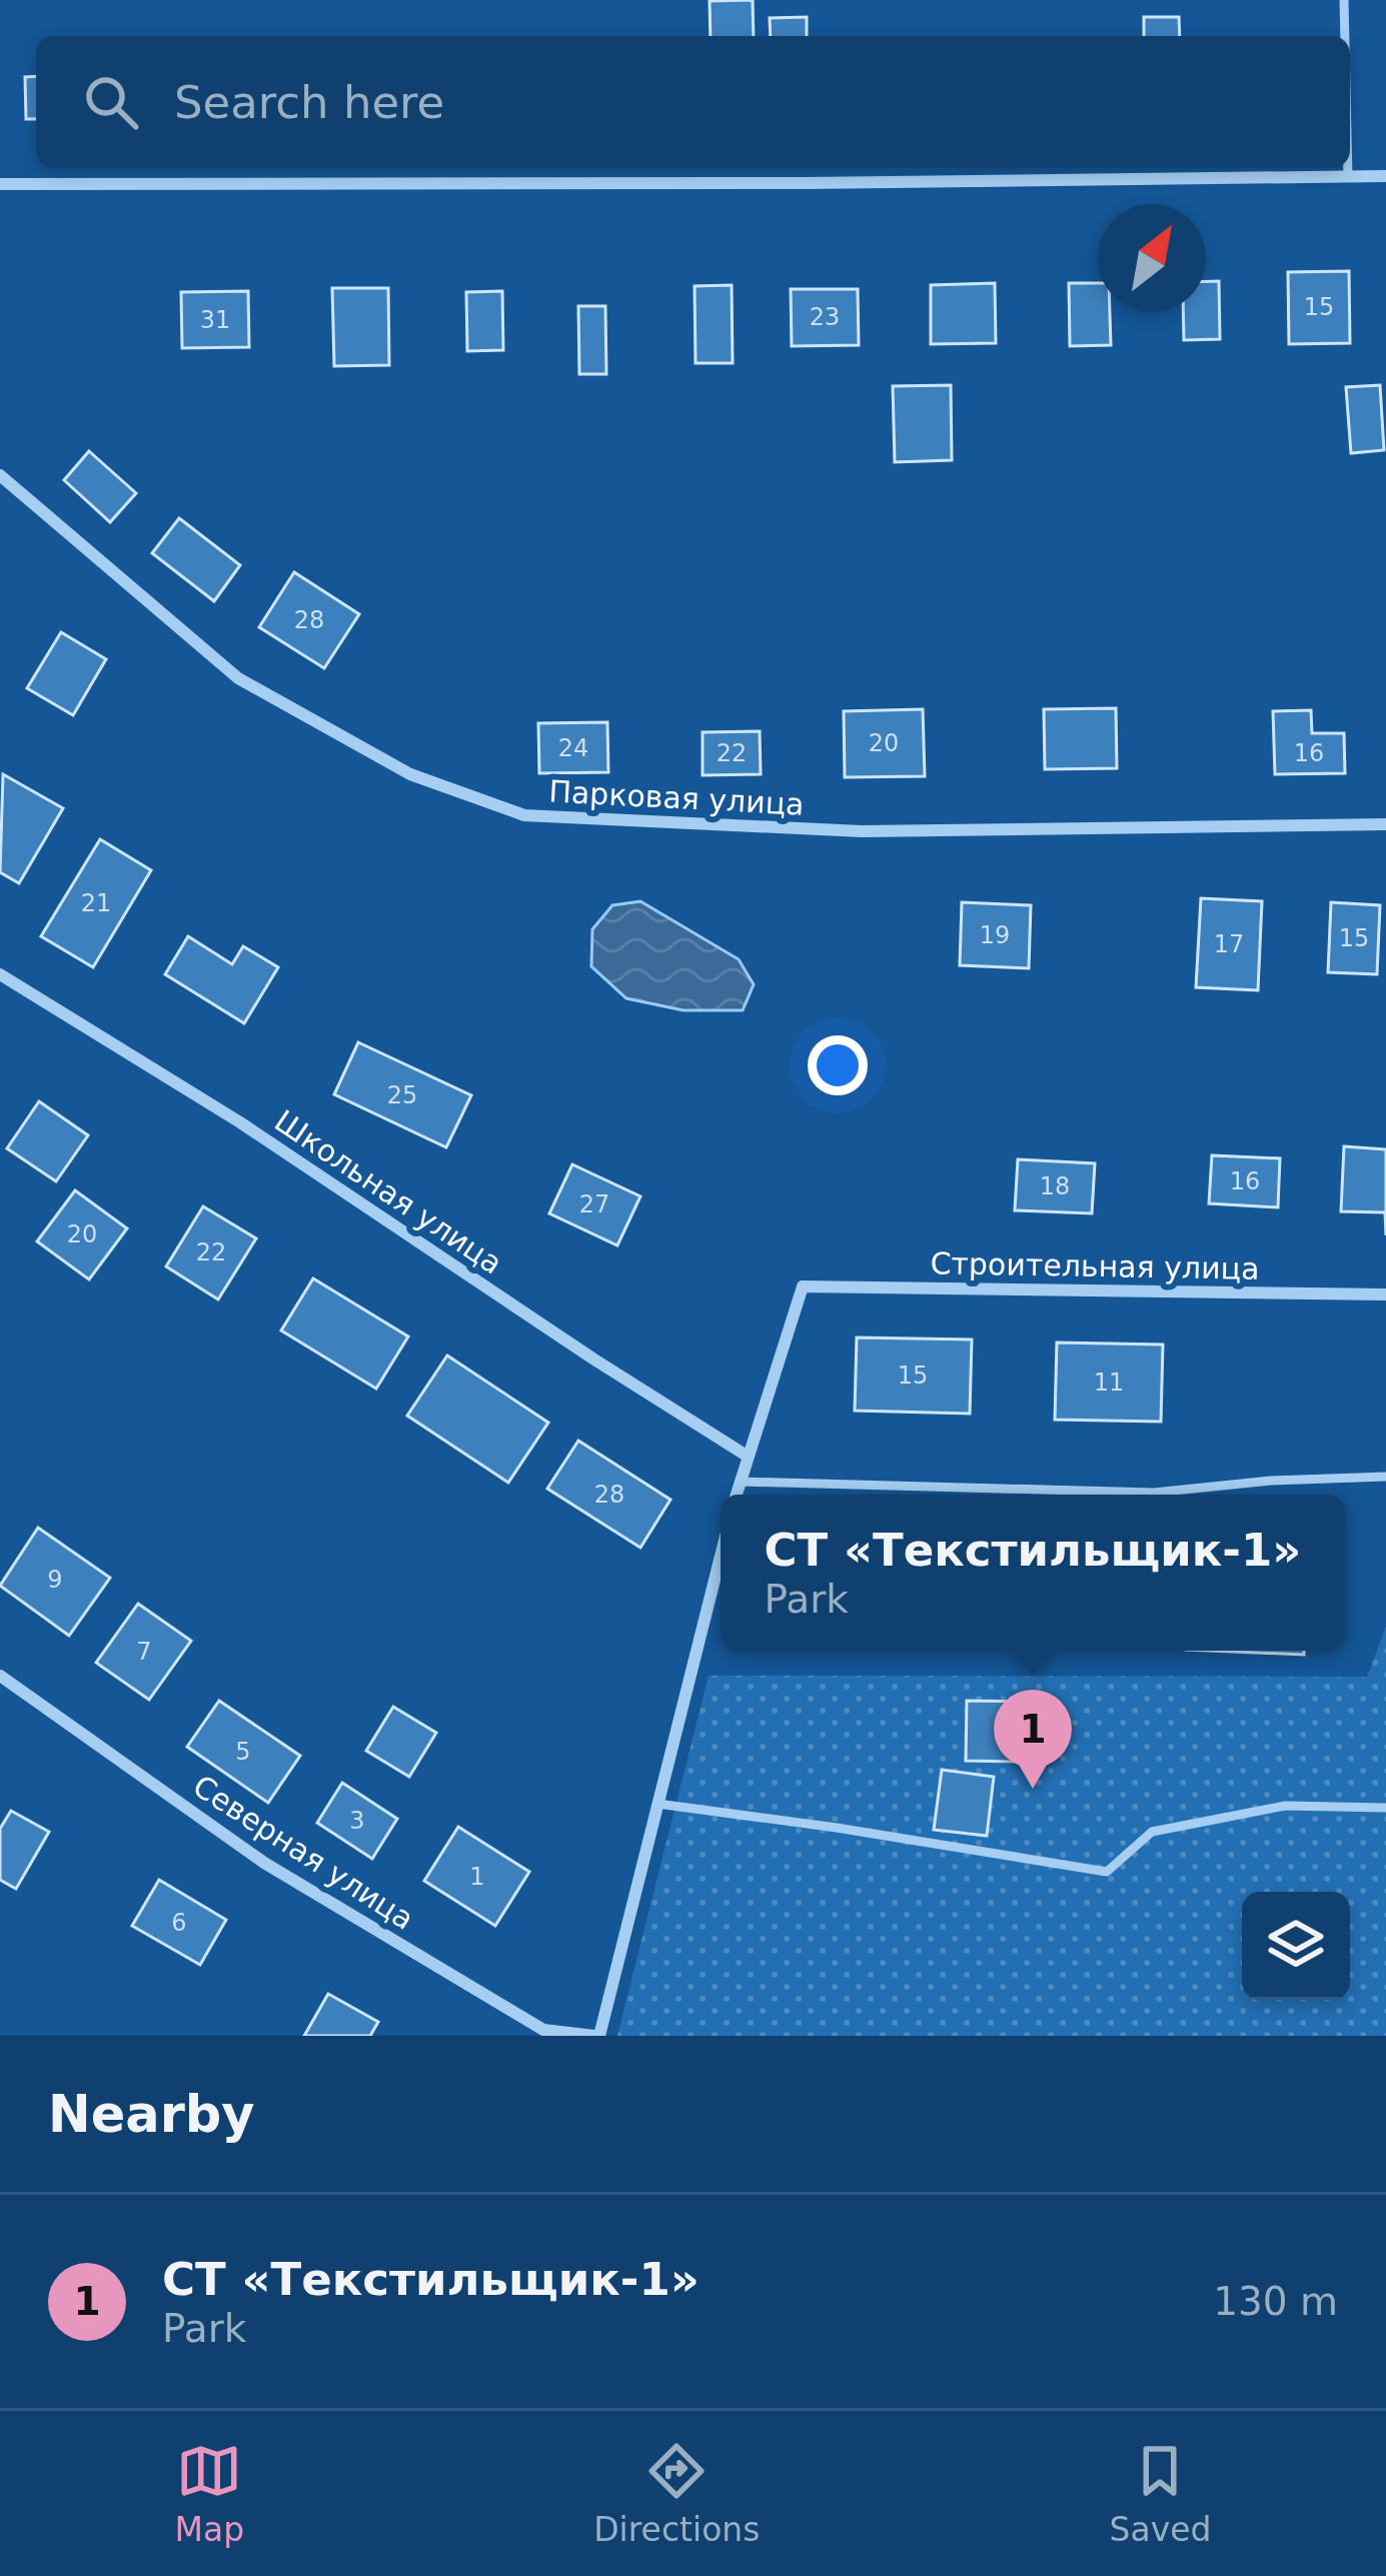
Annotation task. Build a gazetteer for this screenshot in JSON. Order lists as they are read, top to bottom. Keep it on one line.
{"streets":{"street":["Парковая улица","Школьная улица","Строительная улица","Северная улица"]},"crossings":[["Школьная улица","Строительная улица"]],"house_numbers":["15","23","31","28","20","24","22","16","21","19","15","17","25","16","18","27","20","22","15","11","28","9","7","5","3","1","6"],"north":"top right","page":{"search":"Search here","popup":["СТ «Текстильщик-1»","Park"],"pins":"1","heading":"Nearby","list":[{"mark":"1","name":"СТ «Текстильщик-1»","note":"Park","value":"130 m"}],"nav":["Map","Directions","Saved"]}}
